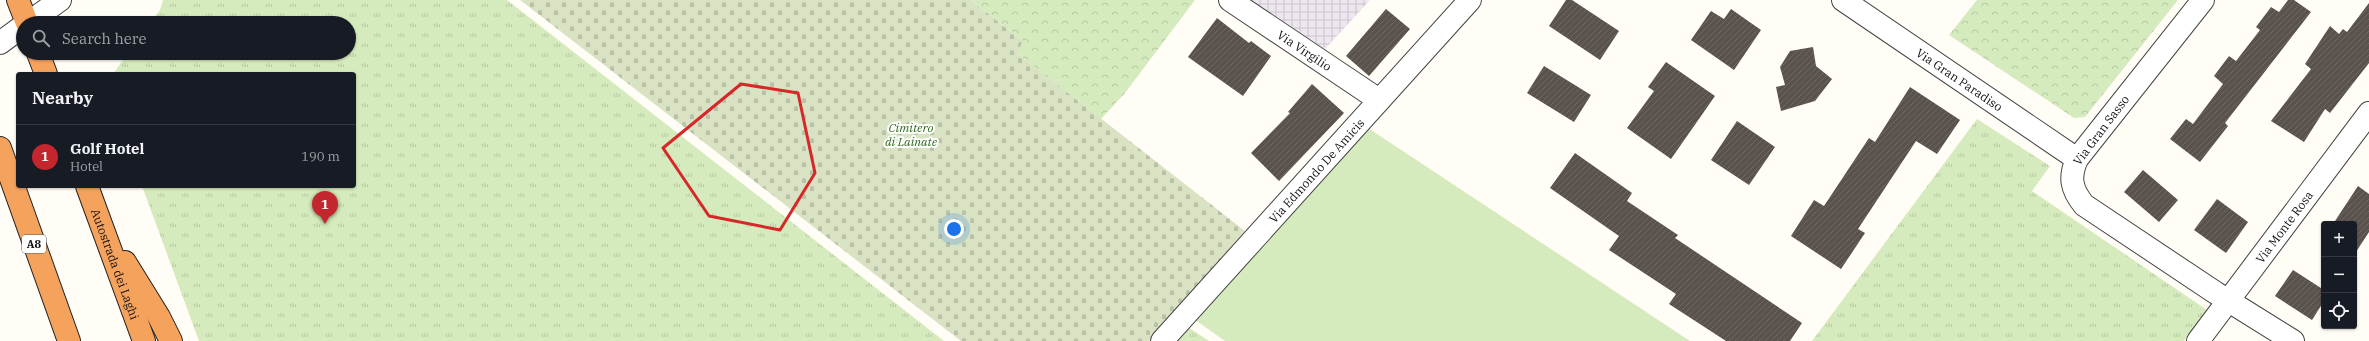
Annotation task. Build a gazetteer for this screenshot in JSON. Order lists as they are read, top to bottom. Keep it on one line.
{"streets":{"highway":["A8","Autostrada dei Laghi"],"street":["Via Virgilio","Via Gran Paradiso","Via Gran Sasso","Via Edmondo De Amicis","Via Monte Rosa"]},"crossings":[["Via Virgilio","Via Edmondo De Amicis"],["Via Gran Paradiso","Via Gran Sasso"],["Via Gran Sasso","Via Monte Rosa"]],"parks":["Cimitero di Lainate"],"page":{"search":"Search here","heading":"Nearby","list":[{"mark":"1","name":"Golf Hotel","note":"Hotel","value":"190 m"}],"pins":"1","map_buttons":["+","−"]}}
